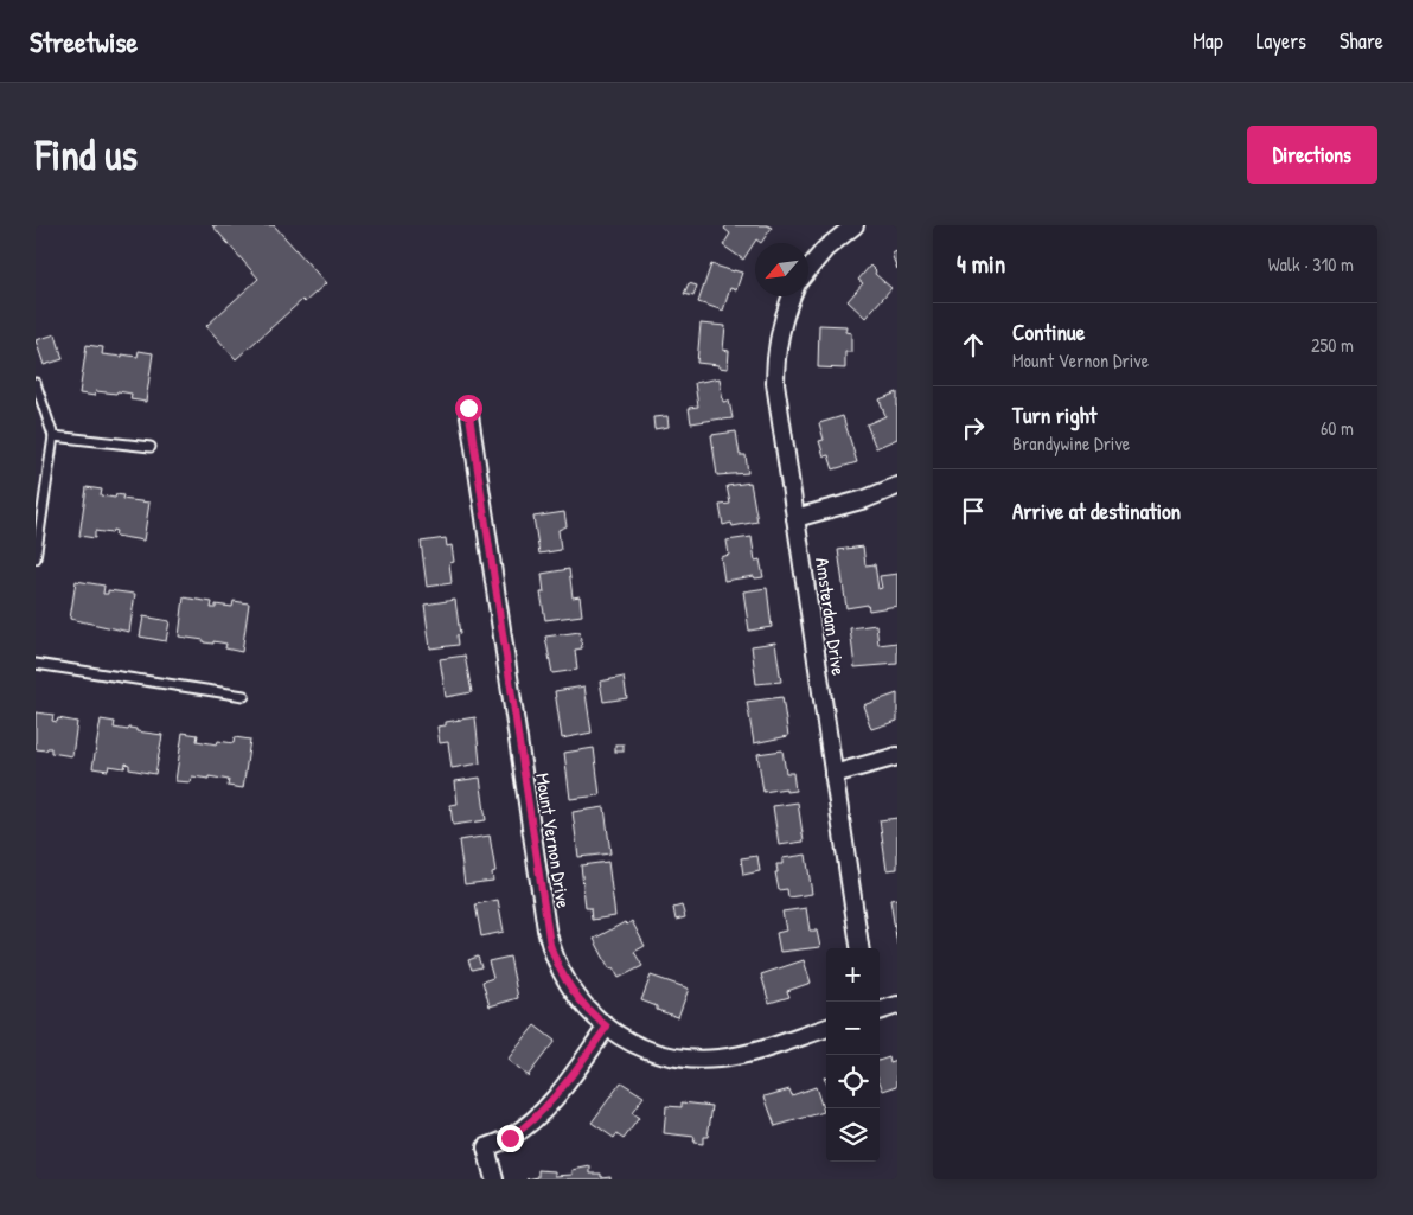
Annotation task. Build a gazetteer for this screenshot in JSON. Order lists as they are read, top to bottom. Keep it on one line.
{"streets":{"street":["Amsterdam Drive","Mount Vernon Drive"]},"north":"bottom left","page":{"header":"Streetwise","nav":["Map","Layers","Share"],"buttons":"Directions","title":"Find us","heading":["4 min","Walk · 310 m"],"list":[["Continue","Mount Vernon Drive","250 m"],["Turn right","Brandywine Drive","60 m"],"Arrive at destination"],"map_buttons":["+","−"]}}
